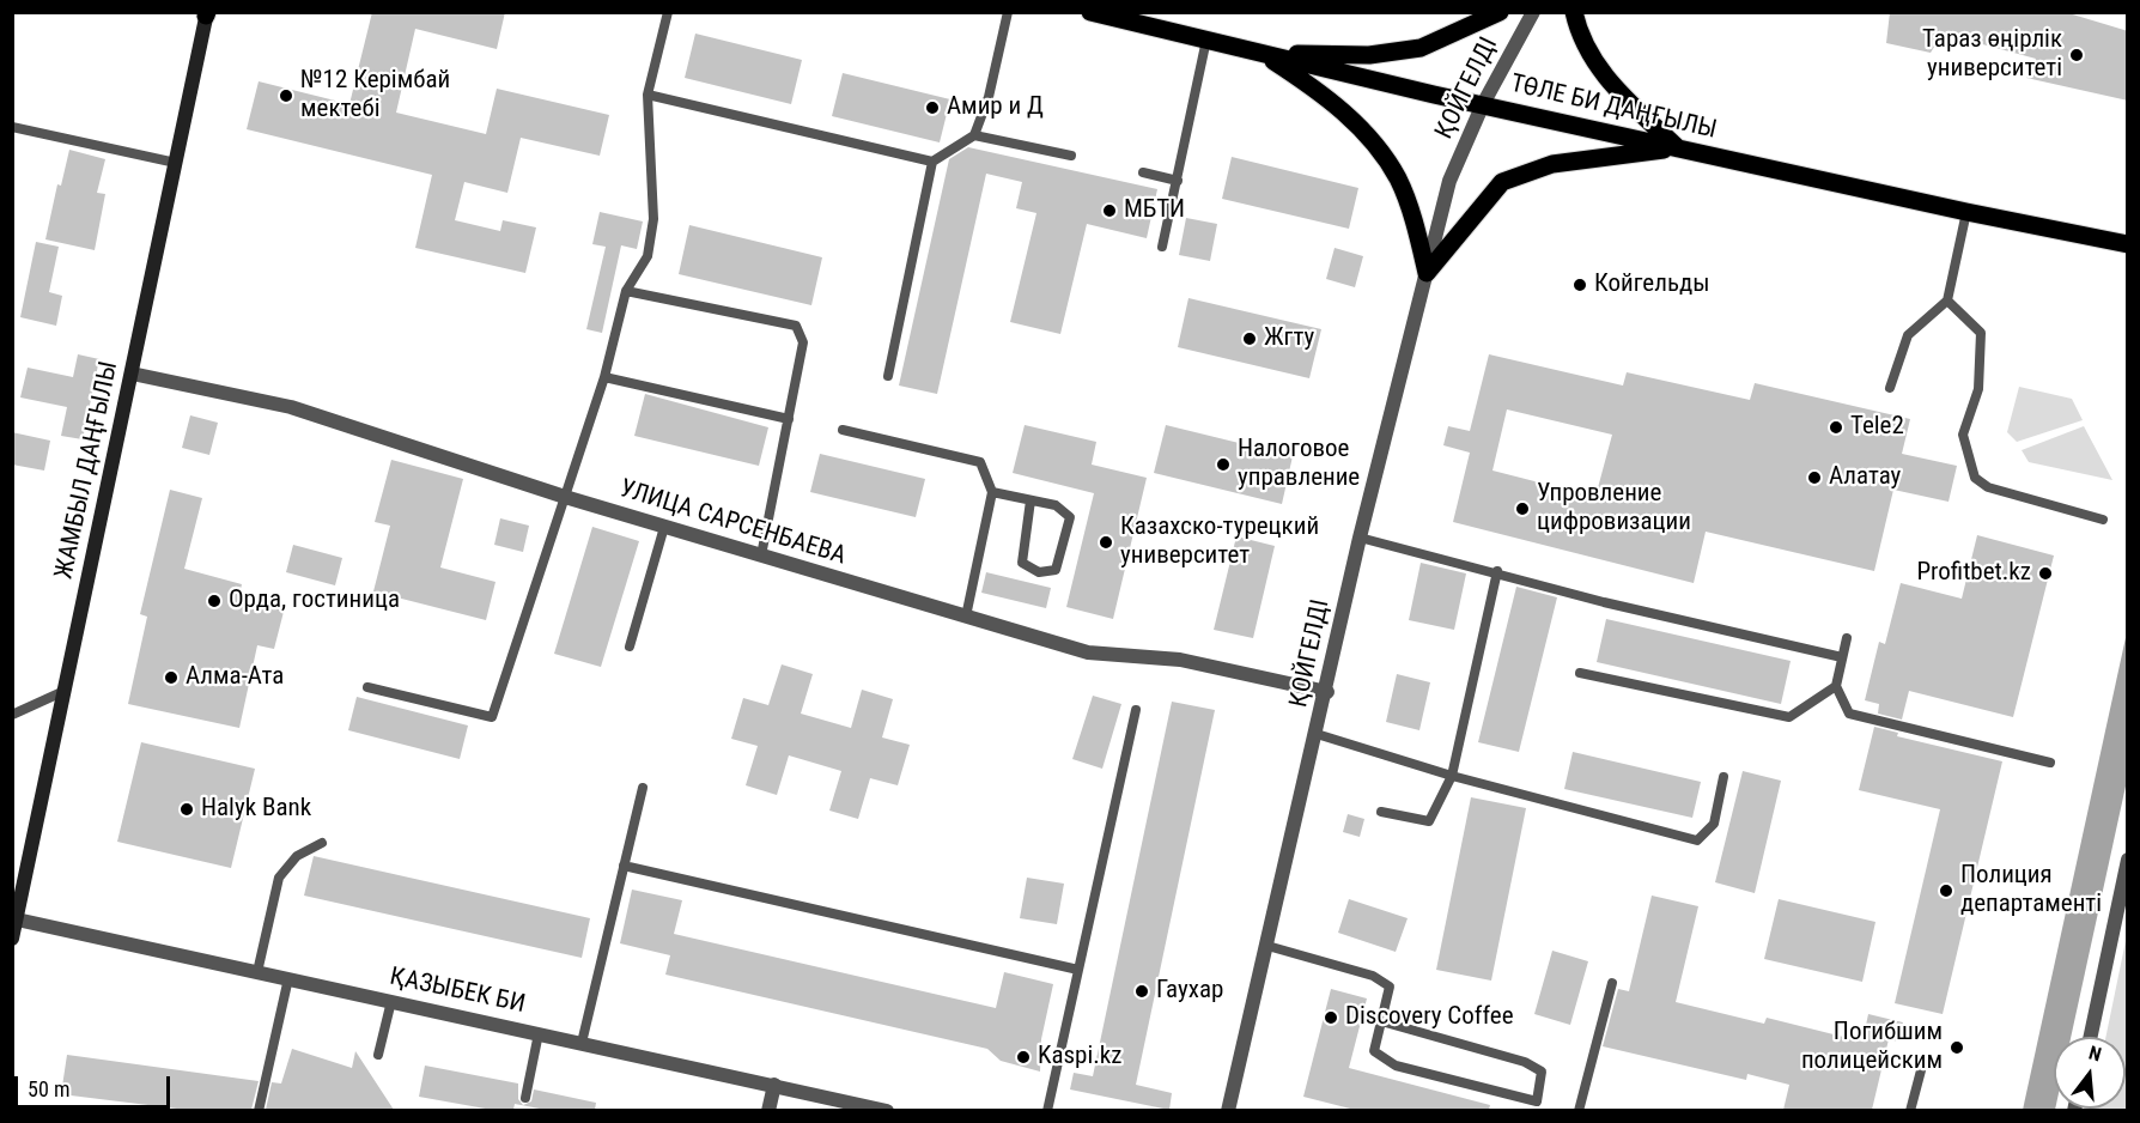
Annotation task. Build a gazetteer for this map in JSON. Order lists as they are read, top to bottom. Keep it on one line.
{"streets":{"main road":["ТӨЛЕ БИ ДАҢҒЫЛЫ","ЖАМБЫЛ ДАҢҒЫЛЫ"],"street":["ҚОЙГЕЛДІ","УЛИЦА САРСЕНБАЕВА","ҚАЗЫБЕК БИ"]},"crossings":[["ҚОЙГЕЛДІ","ТӨЛЕ БИ ДАҢҒЫЛЫ"],["ҚОЙГЕЛДІ","УЛИЦА САРСЕНБАЕВА"],["ЖАМБЫЛ ДАҢҒЫЛЫ","УЛИЦА САРСЕНБАЕВА"],["ЖАМБЫЛ ДАҢҒЫЛЫ","ҚАЗЫБЕК БИ"]],"places":["Тараз өңірлік университеті","№12 Керімбай мектебі","Амир и Д","МБТИ","Койгельды","Жгту","Tele2","Налоговое управление","Алатау","Упровление цифровизации","Казахско-турецкий университет","Profitbet.kz","Орда, гостиница","Алма-Ата","Halyk Bank","Полиция департаменті","Гаухар","Discovery Coffee","Погибшим полицейским","Kaspi.kz"],"scale_bar":"50 m","north":"top"}
